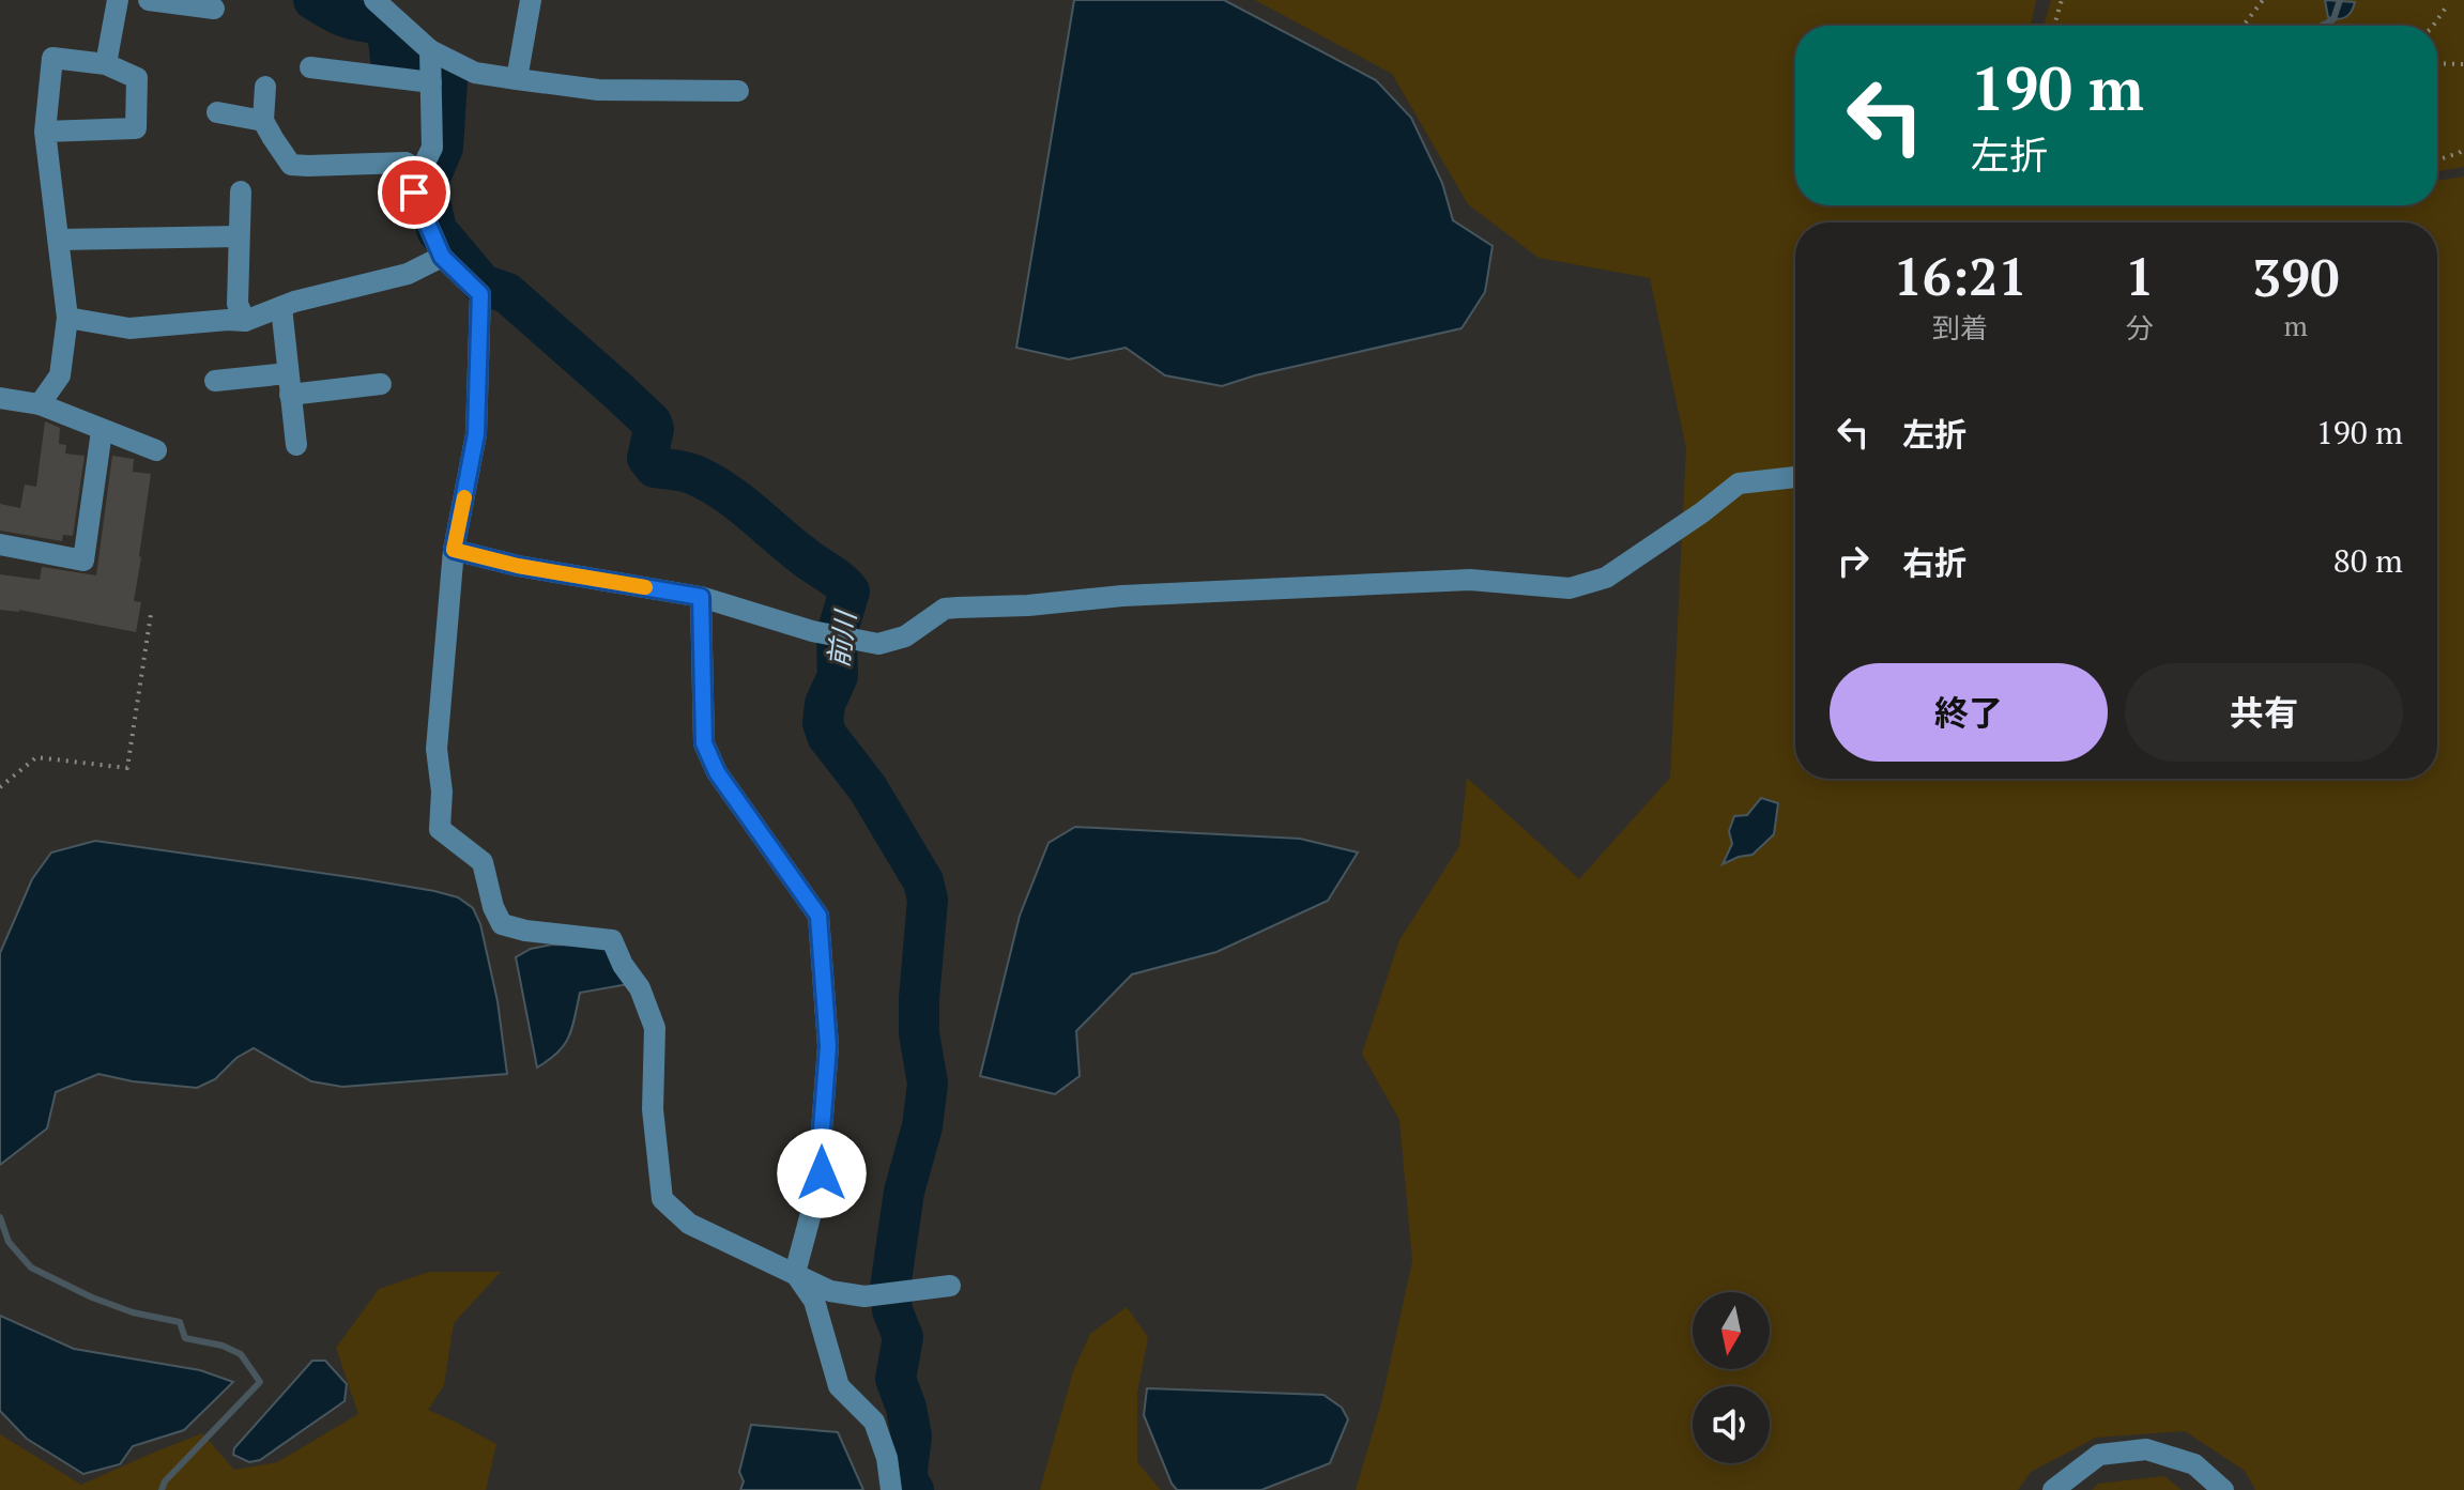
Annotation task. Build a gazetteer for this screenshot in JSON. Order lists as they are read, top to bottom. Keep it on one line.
{"water":["前川"],"north":"bottom","page":{"turn":["190 m","左折"],"eta":["16:21","到着","1","分","390","m"],"list":[{"name":"左折","value":"190 m"},{"name":"右折","value":"80 m"}],"buttons":["終了","共有"]}}
